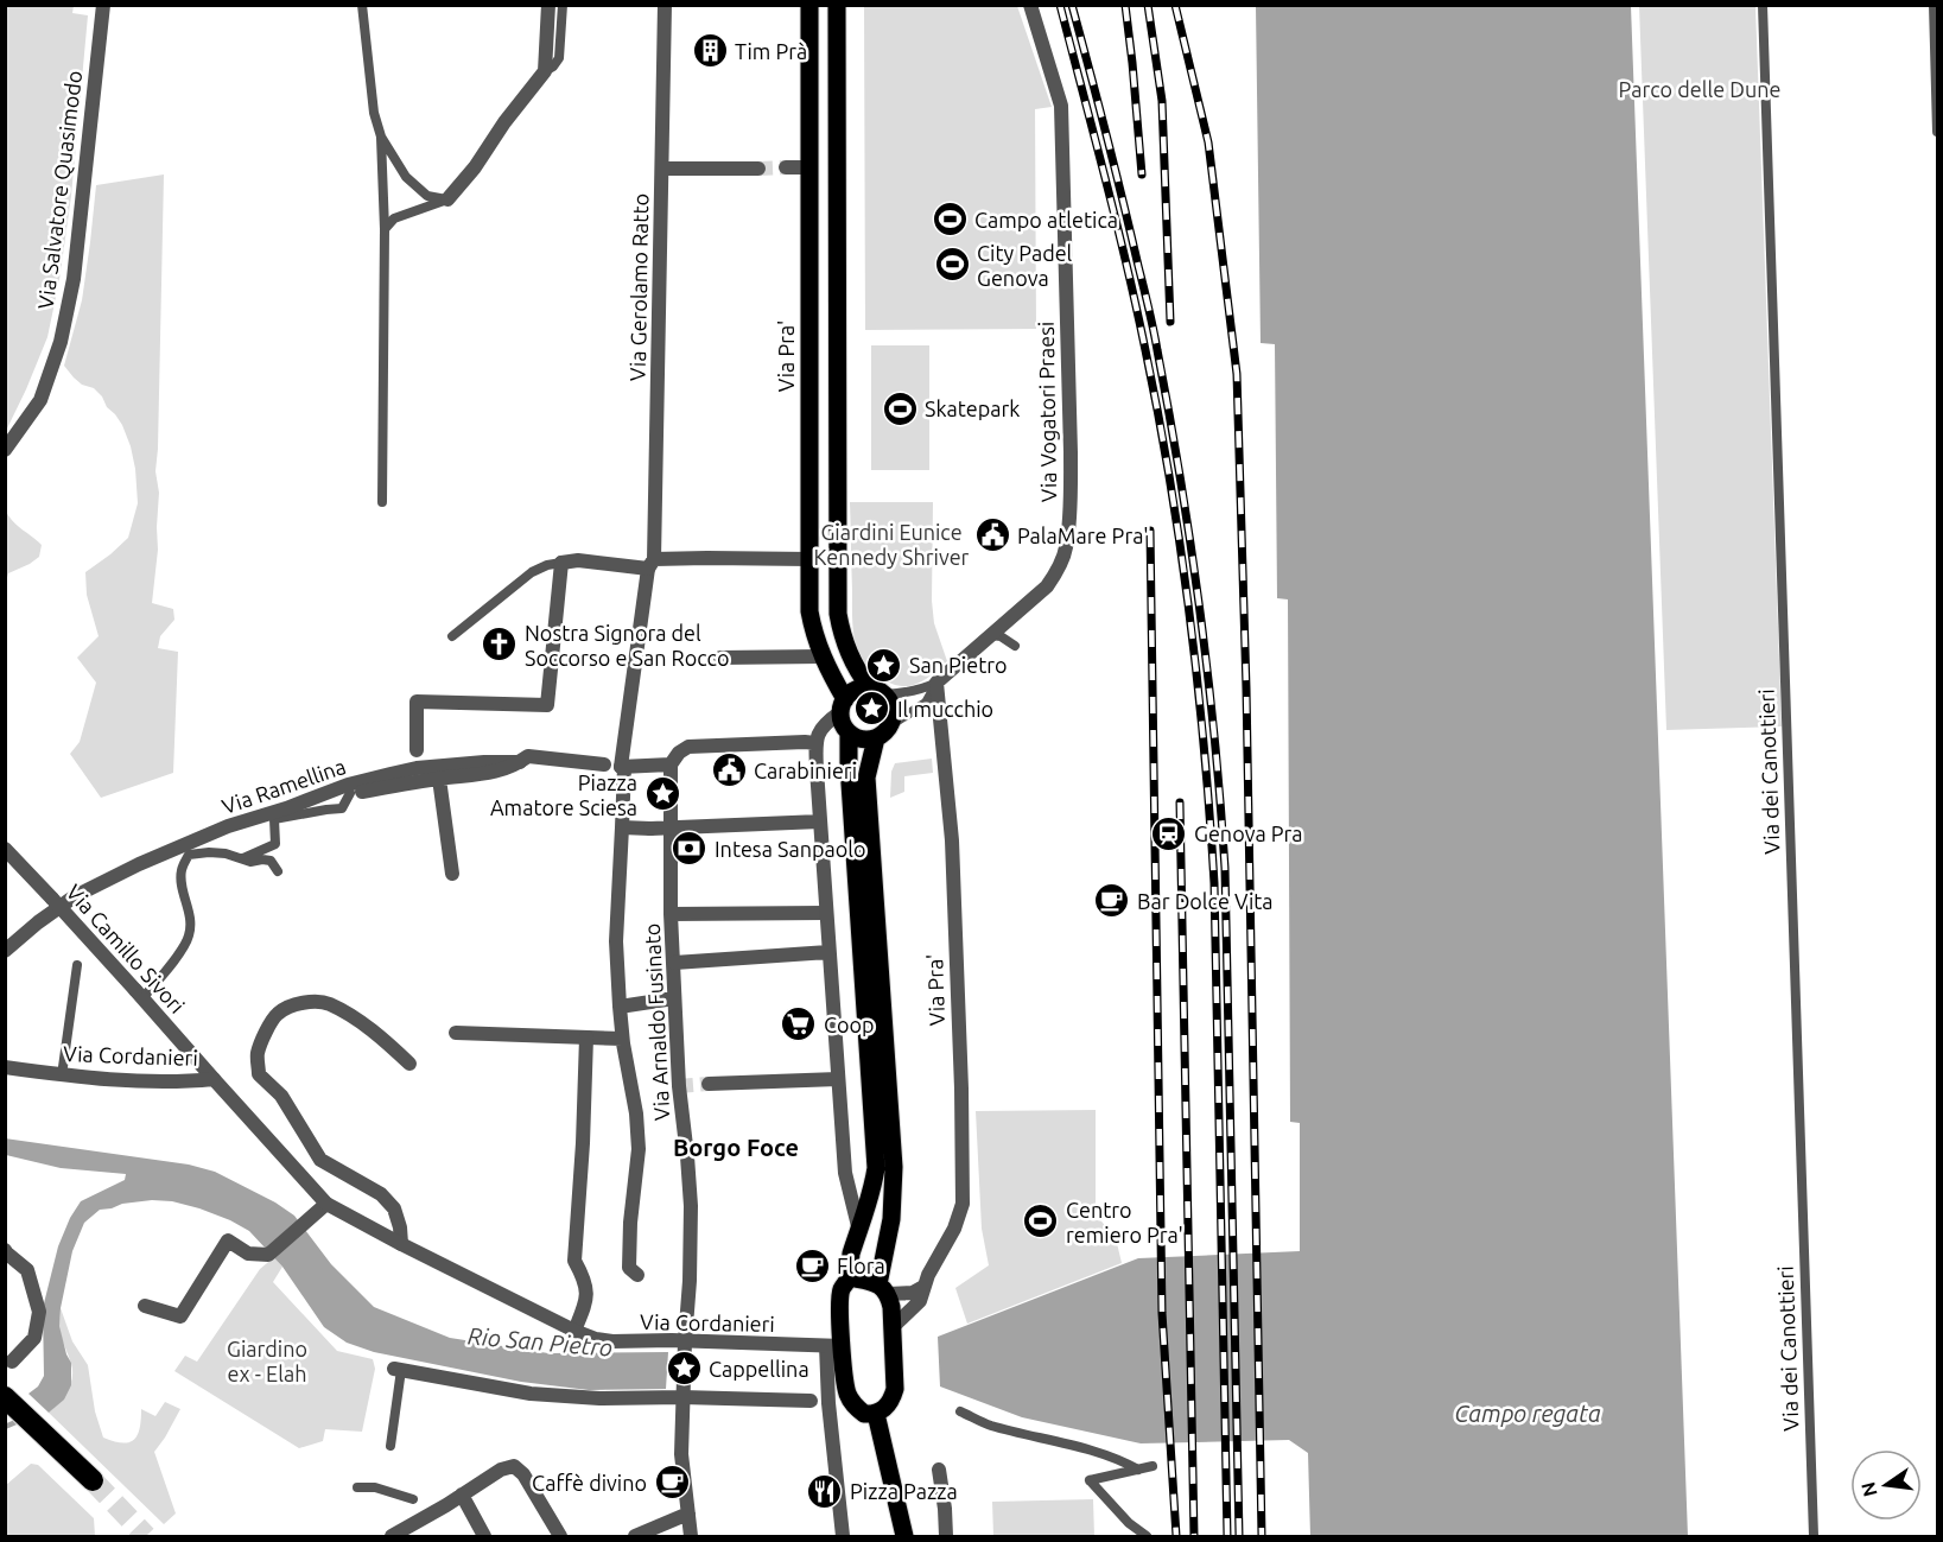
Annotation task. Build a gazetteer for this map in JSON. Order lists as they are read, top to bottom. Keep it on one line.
{"streets":{"main road":["Via Pra'"],"street":["Via Salvatore Quasimodo","Via Gerolamo Ratto","Via Vogatori Praesi","Via Ramellina","Via Camillo Sivori","Via Arnaldo Fusinato","Via Cordanieri"],"lane":["Via dei Canottieri"]},"crossings":[["Via Pra'","Via Vogatori Praesi"],["Via Ramellina","Via Camillo Sivori"],["Via Camillo Sivori","Via Cordanieri"],["Via Arnaldo Fusinato","Via Cordanieri"]],"districts":["Borgo Foce"],"water":["Rio San Pietro","Campo regata"],"parks":["Parco delle Dune","Giardini Eunice Kennedy Shriver","Giardino ex - Elah"],"places":{"building":["Tim Prà"],"sports":["Campo atletica","City Padel Genova","Skatepark","Centro remiero Pra'"],"public building":["PalaMare Pra'","Carabinieri"],"church":["Nostra Signora del Soccorso e San Rocco"],"place":["San Pietro","Il mucchio","Piazza Amatore Sciesa","Cappellina"],"station":["Genova Pra"],"bank":["Intesa Sanpaolo"],"cafe":["Bar Dolce Vita","Flora","Caffè divino"],"supermarket":["Coop"],"restaurant":["Pizza Pazza"]},"north":"left"}
